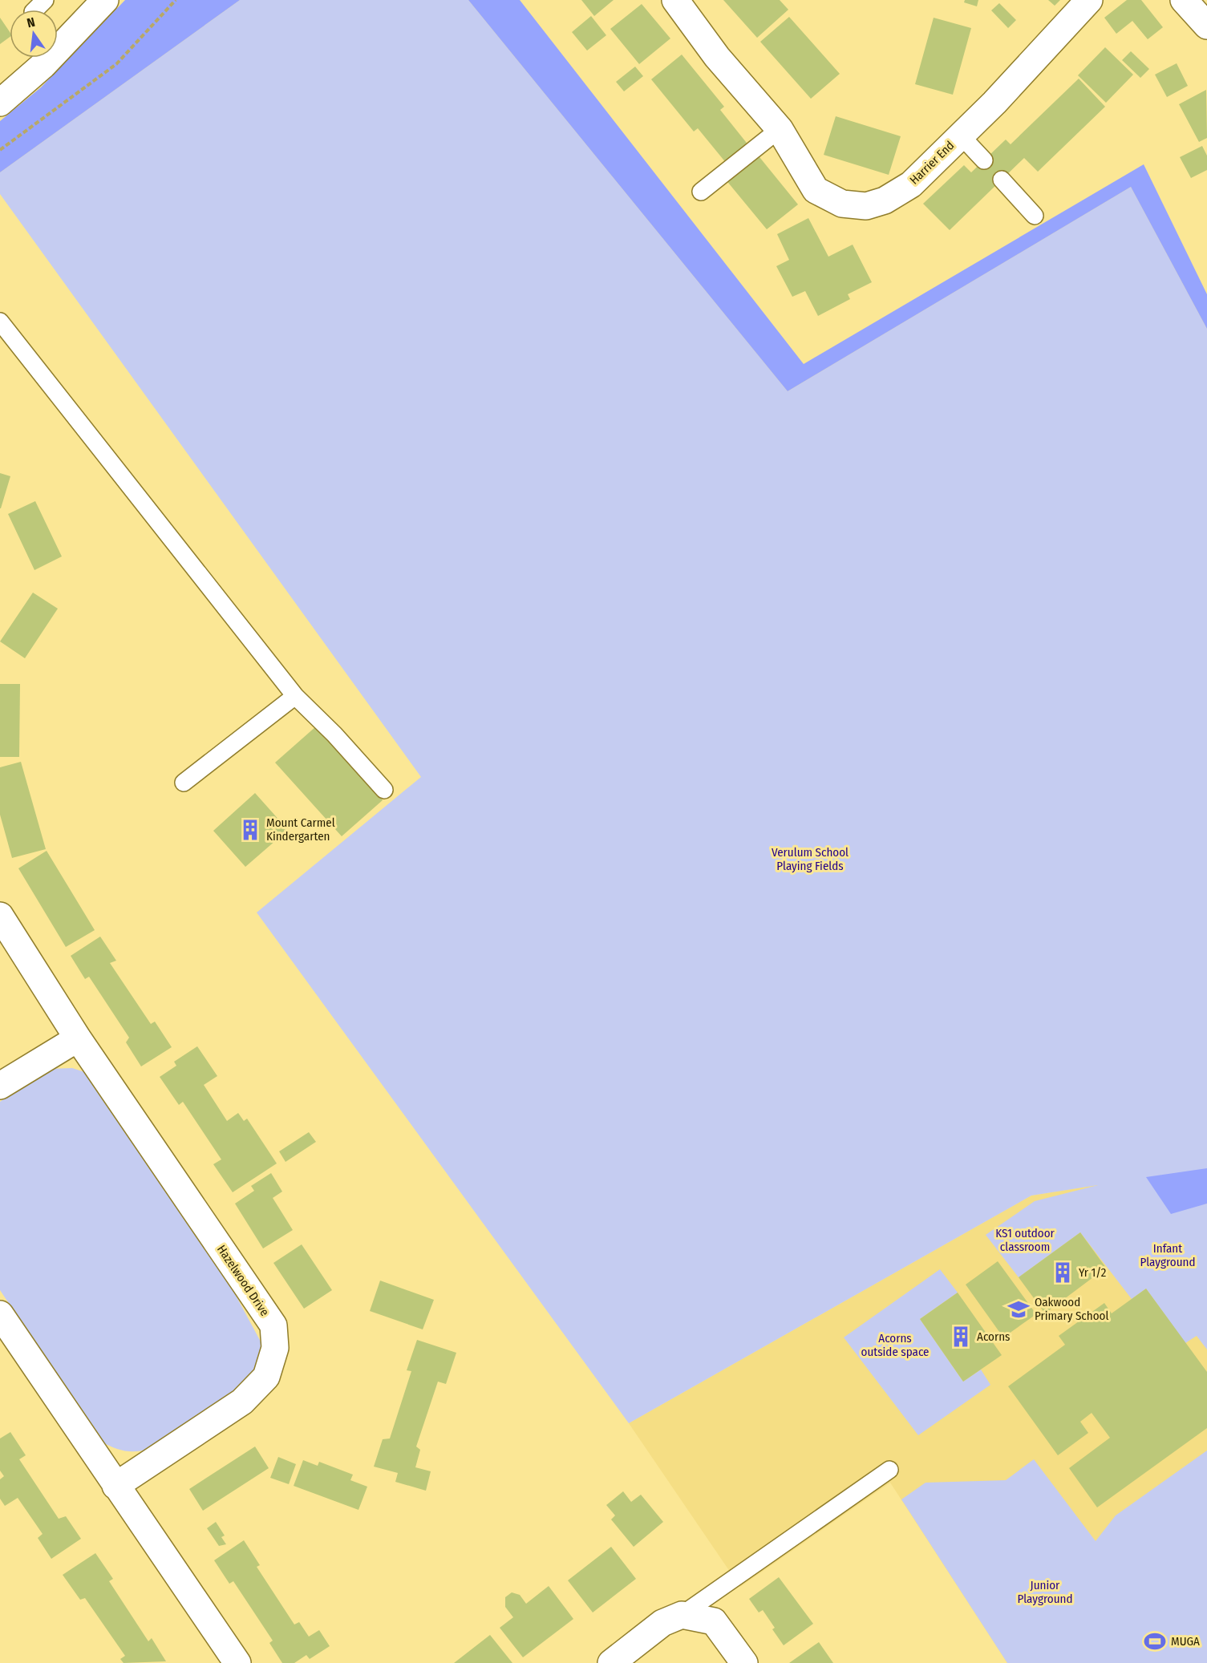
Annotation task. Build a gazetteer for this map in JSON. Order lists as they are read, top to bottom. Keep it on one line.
{"streets":{"street":["Harrier End","Hazelwood Drive"]},"parks":["Verulum School Playing Fields","KS1 outdoor classroom","Infant Playground","Acorns outside space","Junior Playground"],"places":{"building":["Mount Carmel Kindergarten","Yr 1/2","Acorns"],"school or university":["Oakwood Primary School"],"sports":["MUGA"]},"north":"top"}
